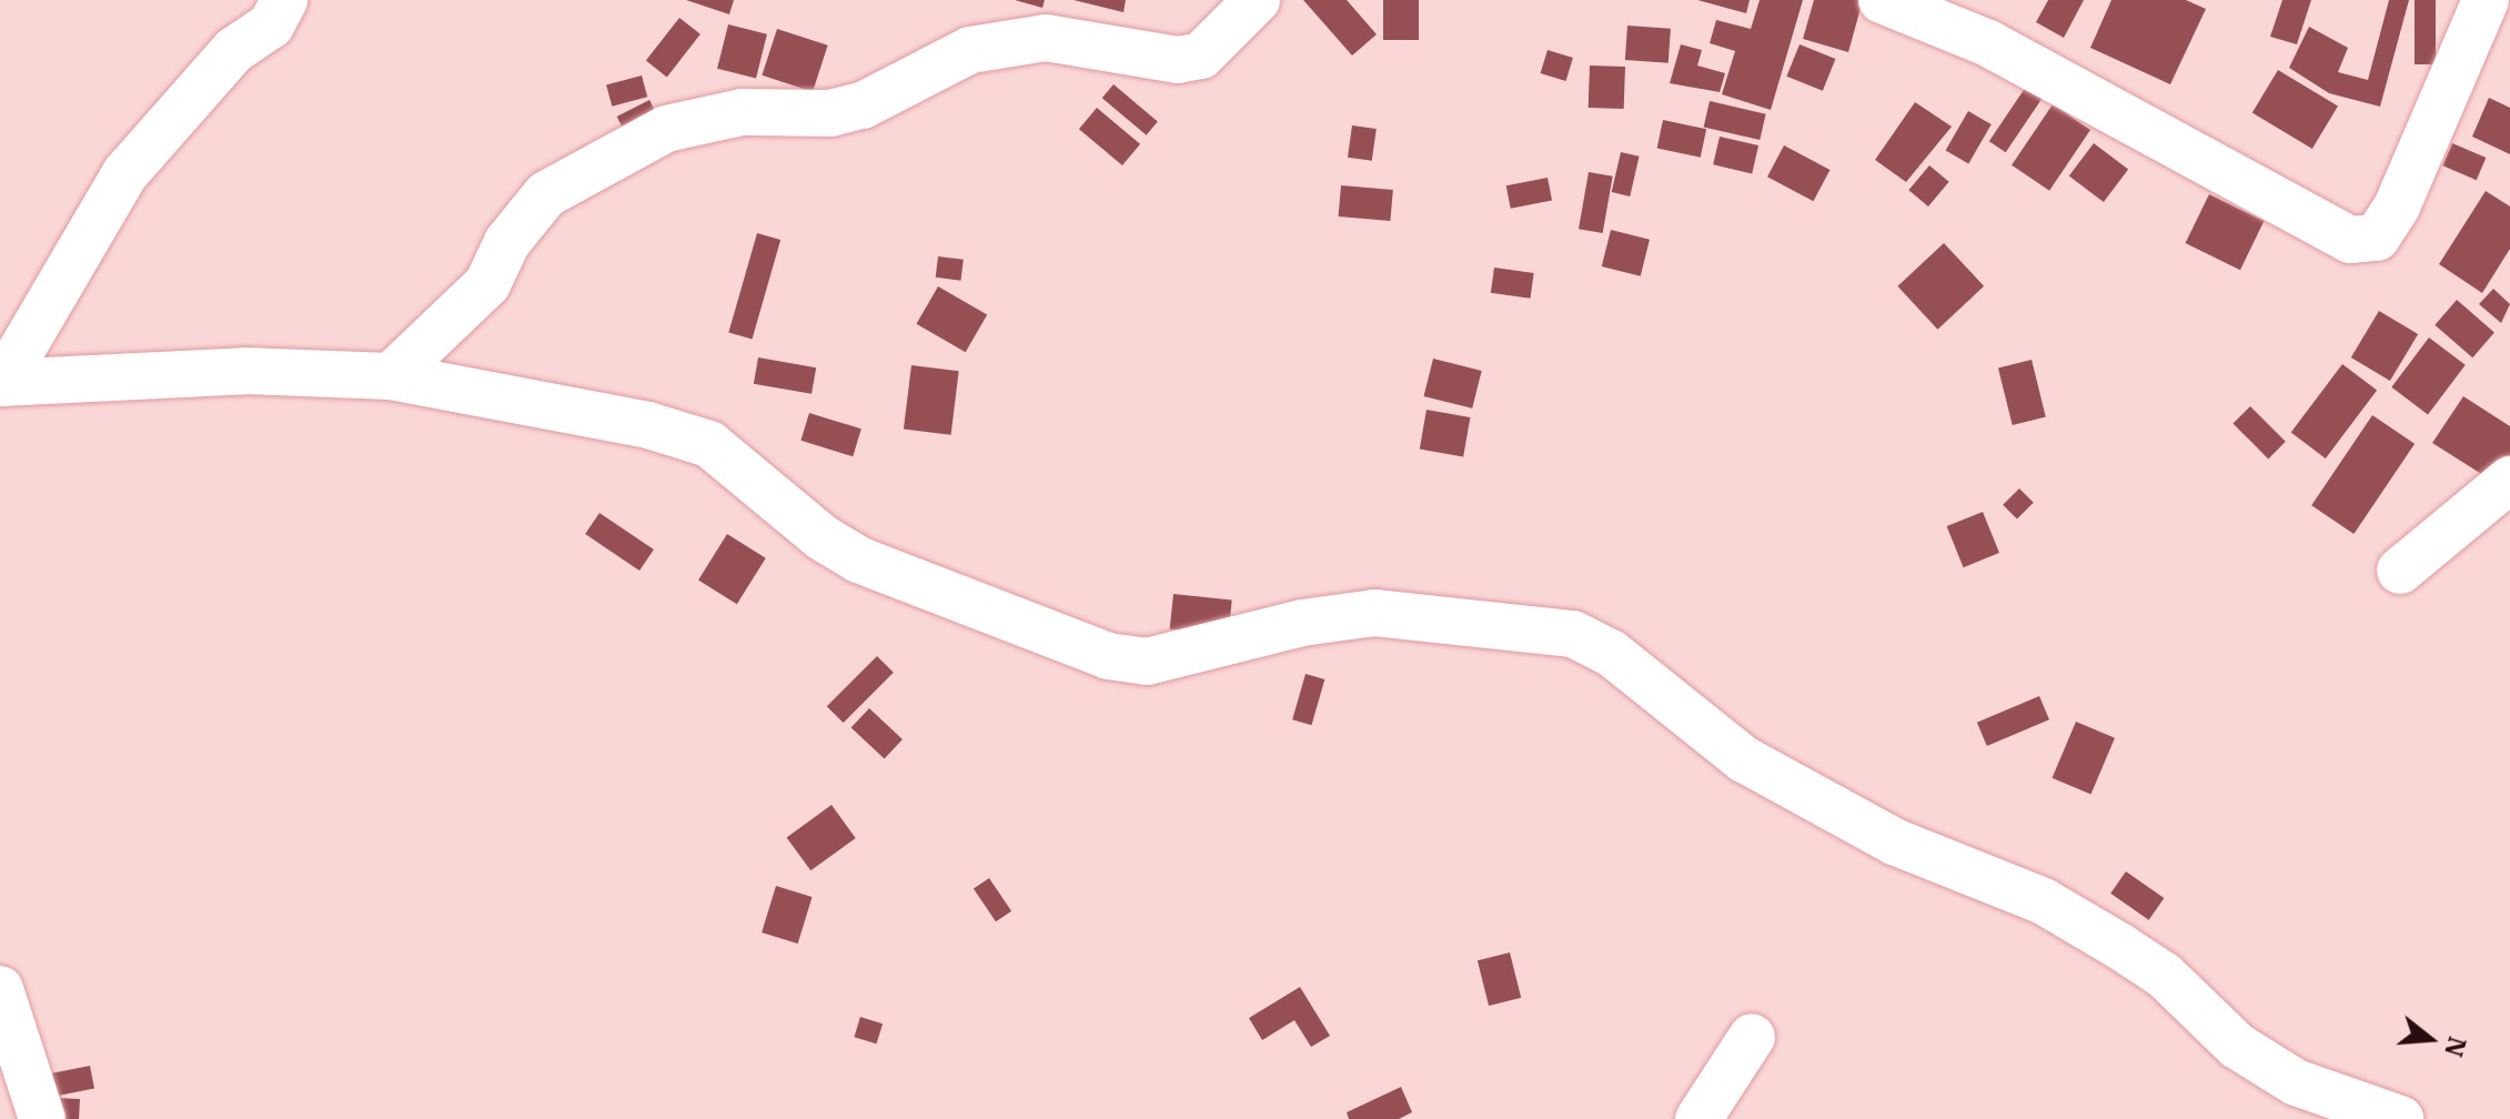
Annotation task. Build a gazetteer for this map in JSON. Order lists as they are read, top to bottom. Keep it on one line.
{"north":"right"}
